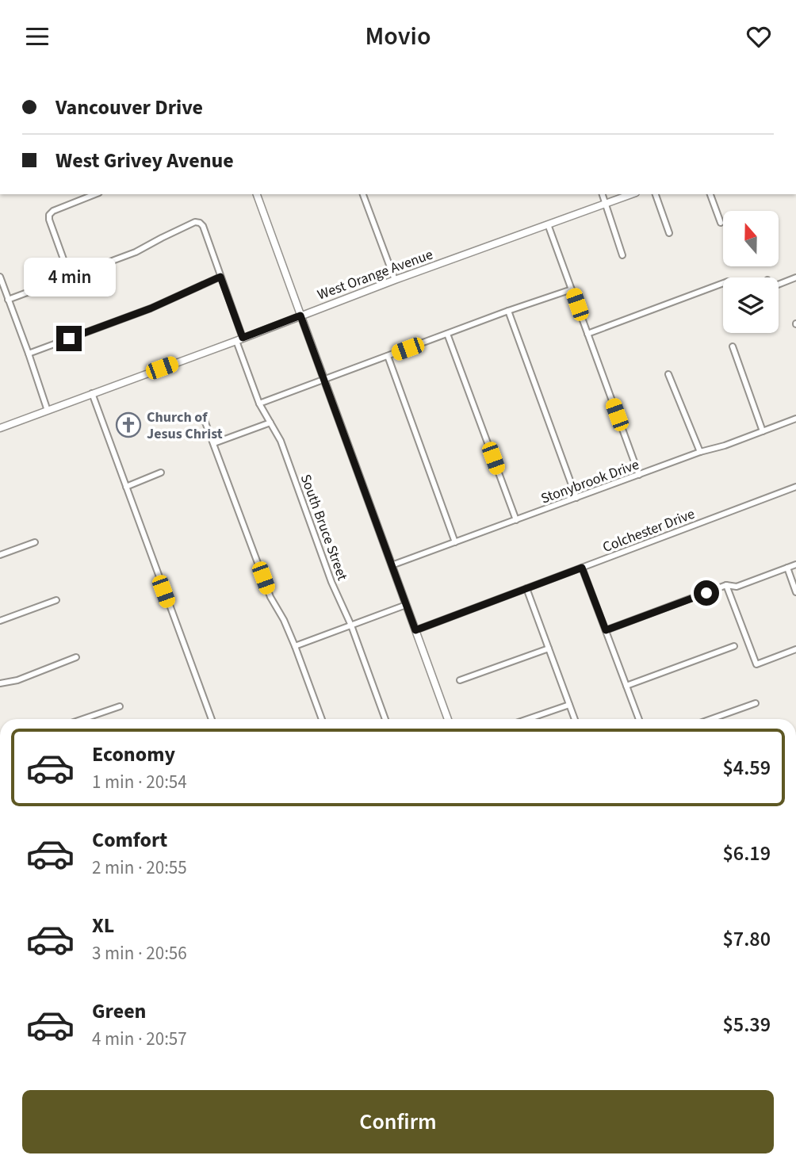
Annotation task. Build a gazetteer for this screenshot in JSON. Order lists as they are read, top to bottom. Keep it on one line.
{"streets":{"street":["West Orange Avenue","Stonybrook Drive","South Bruce Street","Colchester Drive"]},"crossings":[["West Orange Avenue","South Bruce Street"]],"places":{"church":["Church of Jesus Christ"]},"north":"top","page":{"header":"Movio","banner":["Vancouver Drive","West Grivey Avenue"],"bubble":"4 min","list":[{"name":"Economy","note":"1 min · 20:54","value":"$4.59"},{"name":"Comfort","note":"2 min · 20:55","value":"$6.19"},{"name":"XL","note":"3 min · 20:56","value":"$7.80"},{"name":"Green","note":"4 min · 20:57","value":"$5.39"}],"buttons":"Confirm"}}
